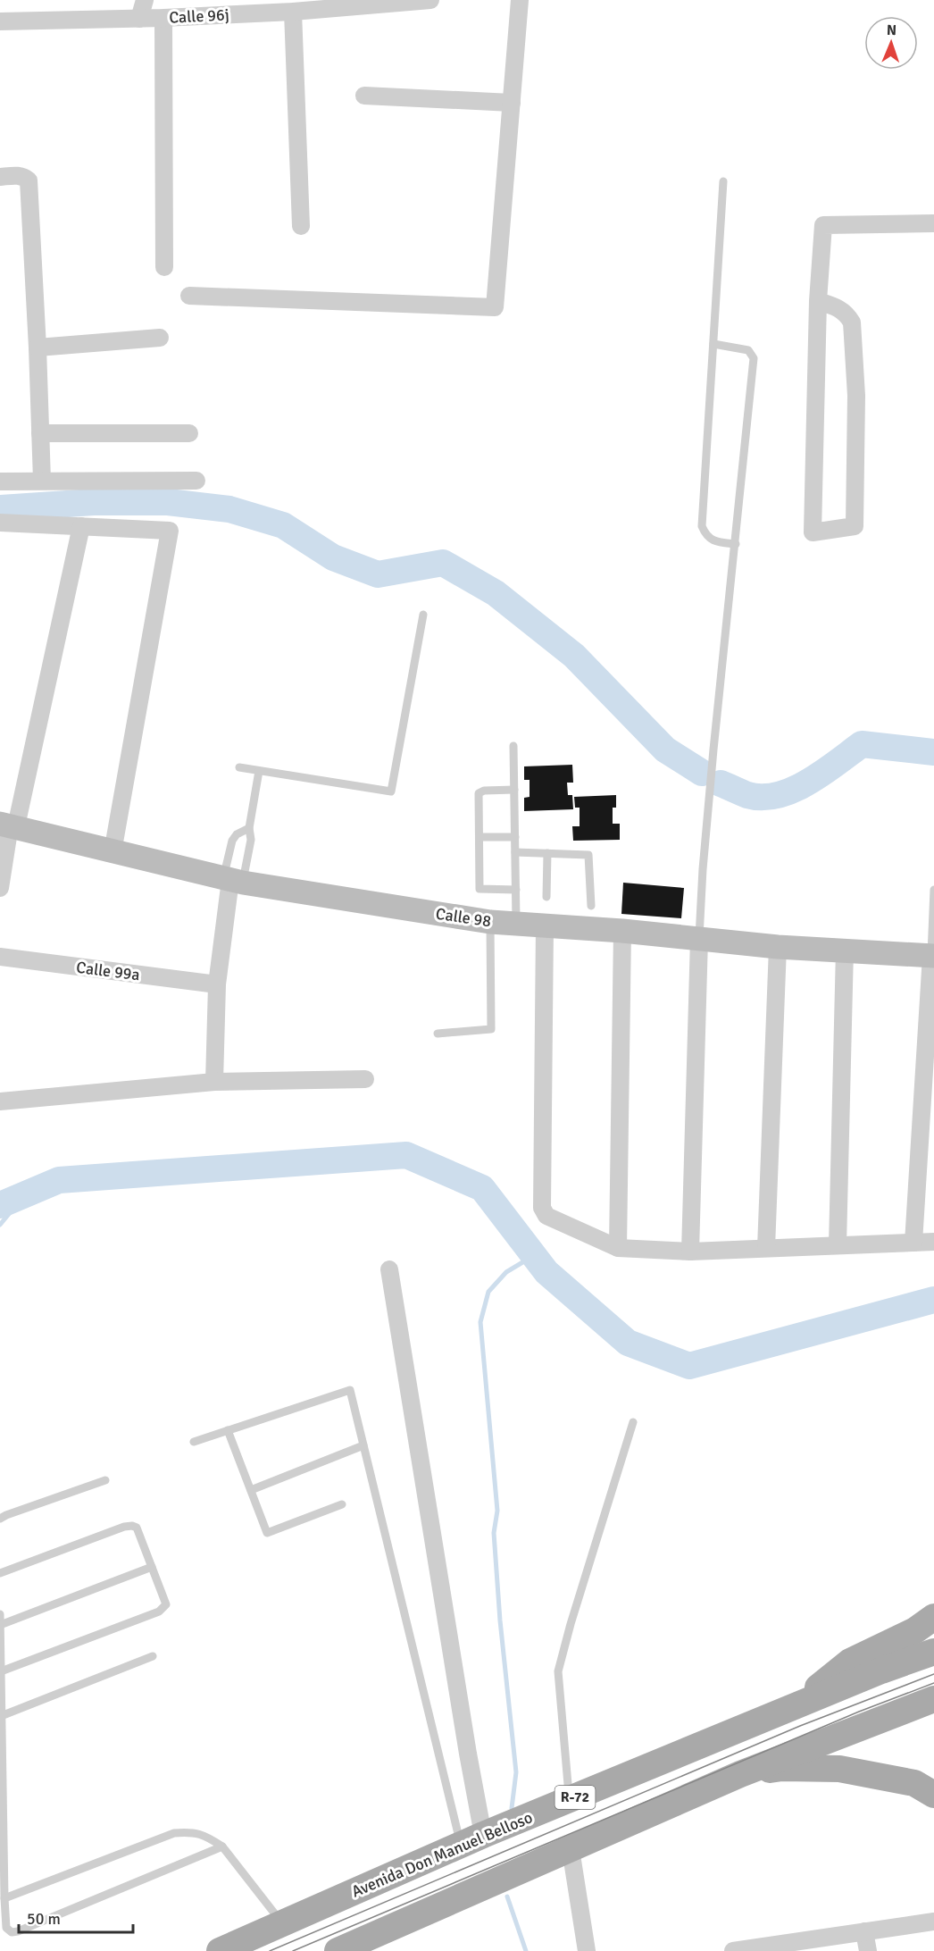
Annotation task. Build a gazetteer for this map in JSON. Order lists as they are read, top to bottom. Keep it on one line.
{"streets":{"main road":["R-72","Avenida Don Manuel Belloso"],"street":["Calle 96j","Calle 98","Calle 99a"]},"scale_bar":"50 m","north":"top"}
